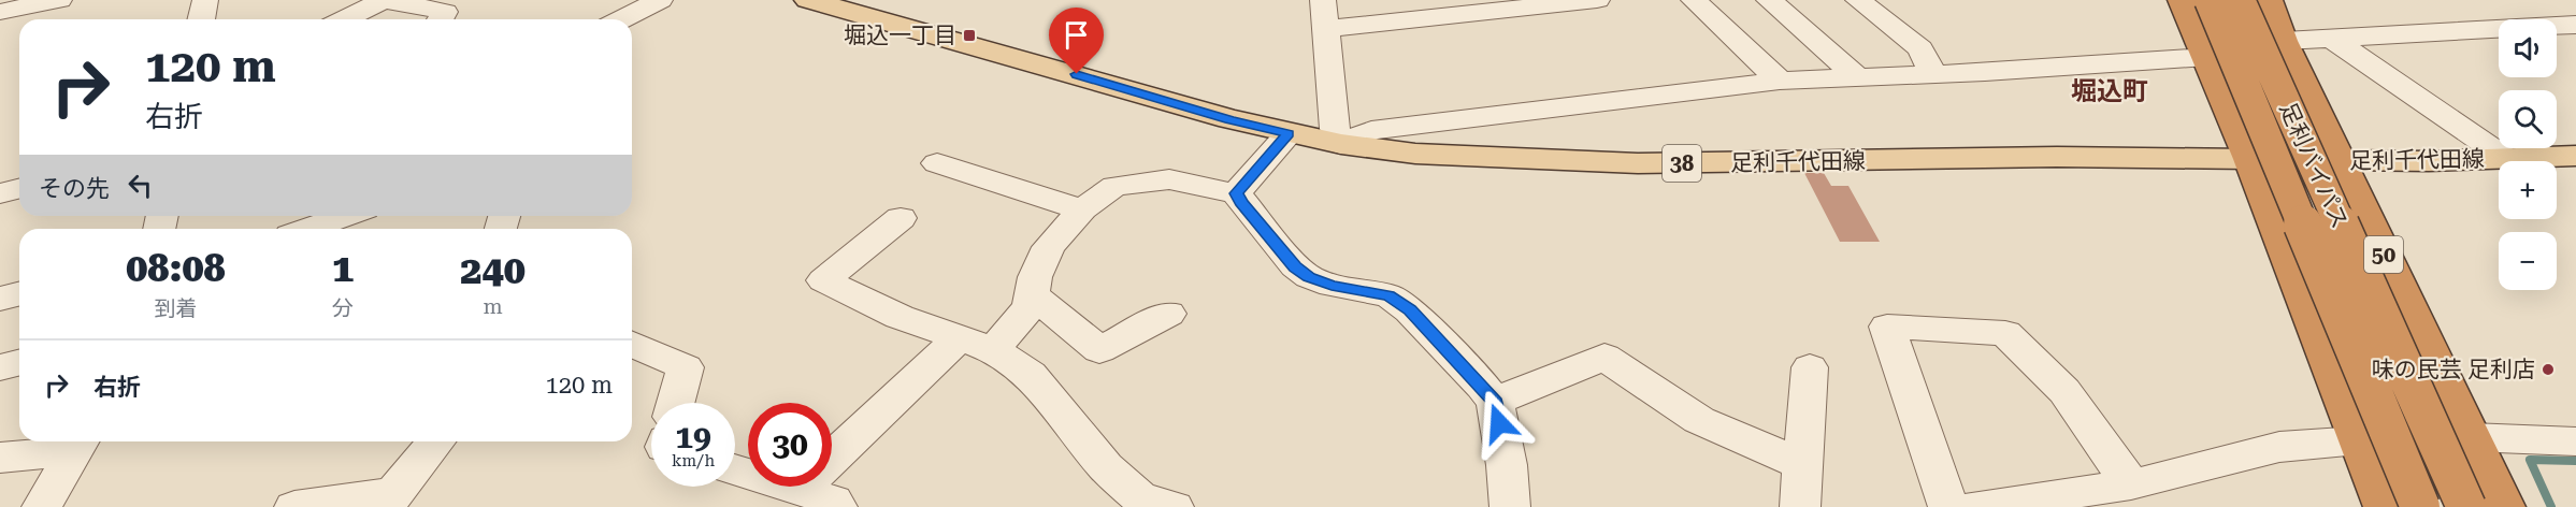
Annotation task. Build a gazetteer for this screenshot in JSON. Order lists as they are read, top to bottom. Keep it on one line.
{"streets":{"highway":["足利バイパス","50"],"main road":["足利千代田線","38"]},"crossings":[["足利千代田線","50"]],"districts":["堀込町"],"places":{"transit":["堀込一丁目"],"other":["味の民芸 足利店"]},"page":{"map_buttons":["+","−"],"turn":["120 m","右折"],"then":"その先","eta":["08:08","到着","1","分","240","m"],"list":[{"name":"右折","value":"120 m"}],"speed":"19 km/h","limit":"30"}}
